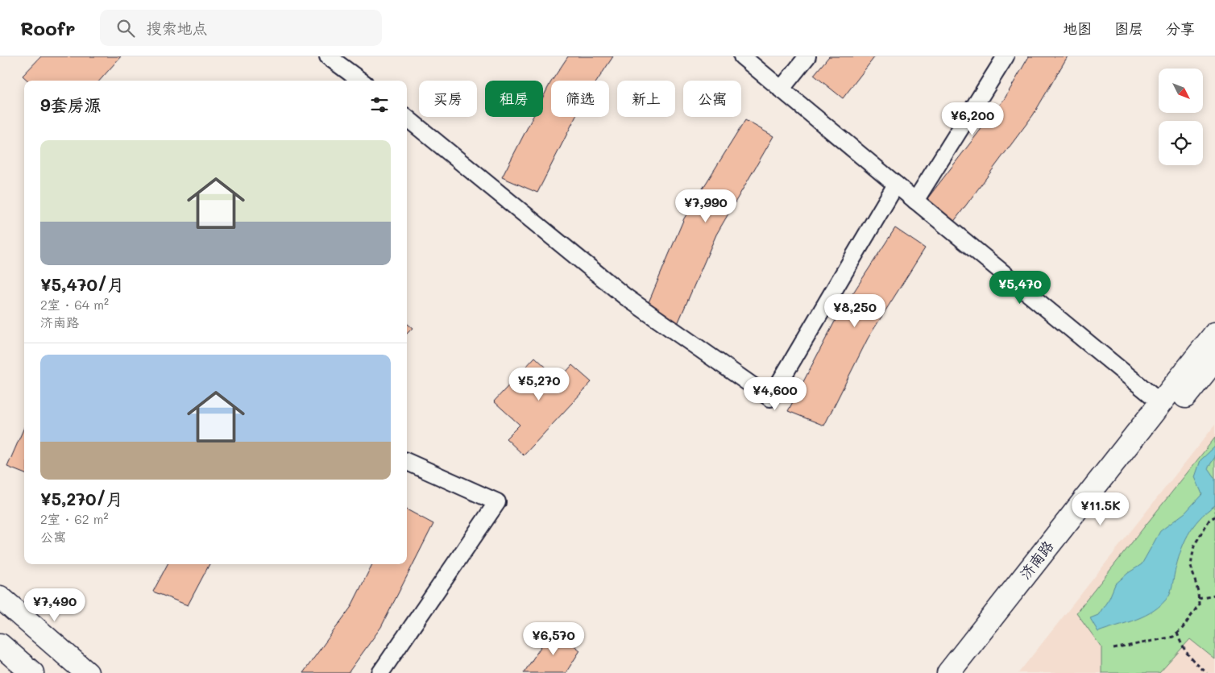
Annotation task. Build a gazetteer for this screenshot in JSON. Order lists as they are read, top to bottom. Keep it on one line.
{"streets":{"street":["济南路"]},"north":"bottom right","page":{"header":"Roofr","search":"搜索地点","nav":["地图","图层","分享"],"chip":["买房","租房","筛选","新上","公寓"],"heading":"9套房源","price":["¥6,200","¥7,990","¥5,470","¥8,250","¥5,270","¥4,600","¥11.5K","¥7,490","¥6,570"],"list":[{"name":"¥5,470/月","note":"2室 · 64 m² · 济南路"},{"name":"¥5,270/月","note":"2室 · 62 m² · 公寓"}]}}
